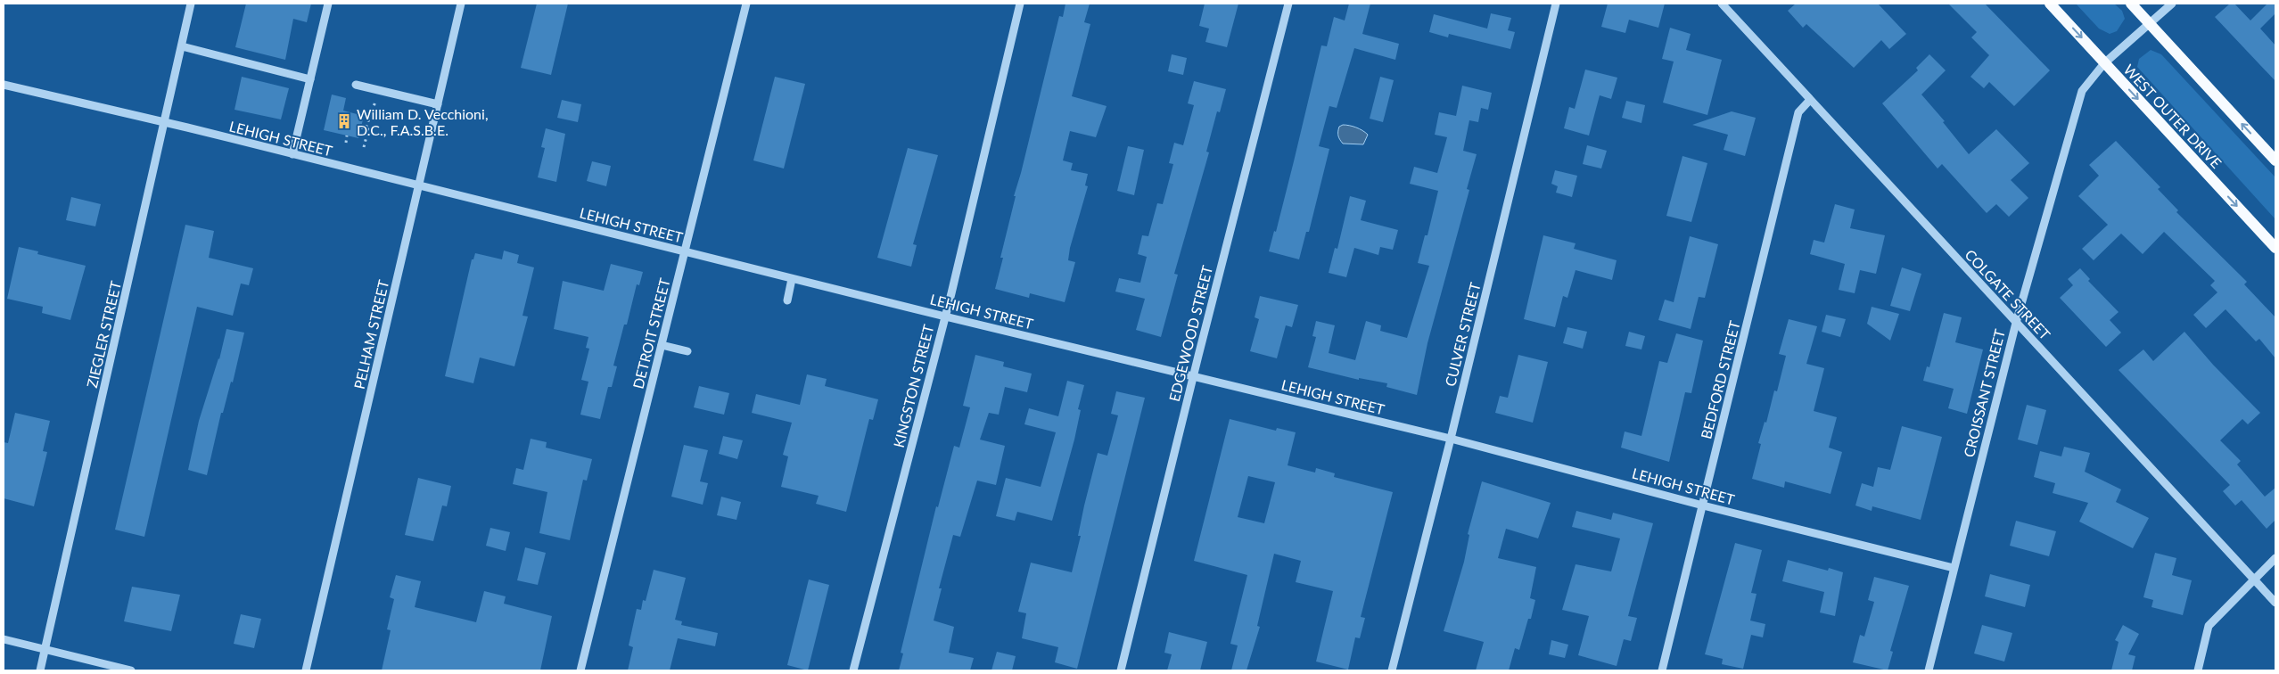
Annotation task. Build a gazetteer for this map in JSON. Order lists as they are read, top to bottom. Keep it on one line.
{"streets":{"main road":["WEST OUTER DRIVE"],"street":["LEHIGH STREET","COLGATE STREET","DETROIT STREET","EDGEWOOD STREET","ZIEGLER STREET","PELHAM STREET","CULVER STREET","BEDFORD STREET","KINGSTON STREET","CROISSANT STREET"]},"crossings":[["WEST OUTER DRIVE","CROISSANT STREET"],["LEHIGH STREET","DETROIT STREET"],["LEHIGH STREET","EDGEWOOD STREET"],["LEHIGH STREET","ZIEGLER STREET"],["LEHIGH STREET","PELHAM STREET"],["LEHIGH STREET","CULVER STREET"],["LEHIGH STREET","BEDFORD STREET"],["LEHIGH STREET","KINGSTON STREET"],["LEHIGH STREET","CROISSANT STREET"],["COLGATE STREET","BEDFORD STREET"],["COLGATE STREET","CROISSANT STREET"]],"places":{"building":["William D. Vecchioni, D.C., F.A.S.B.E."]}}
